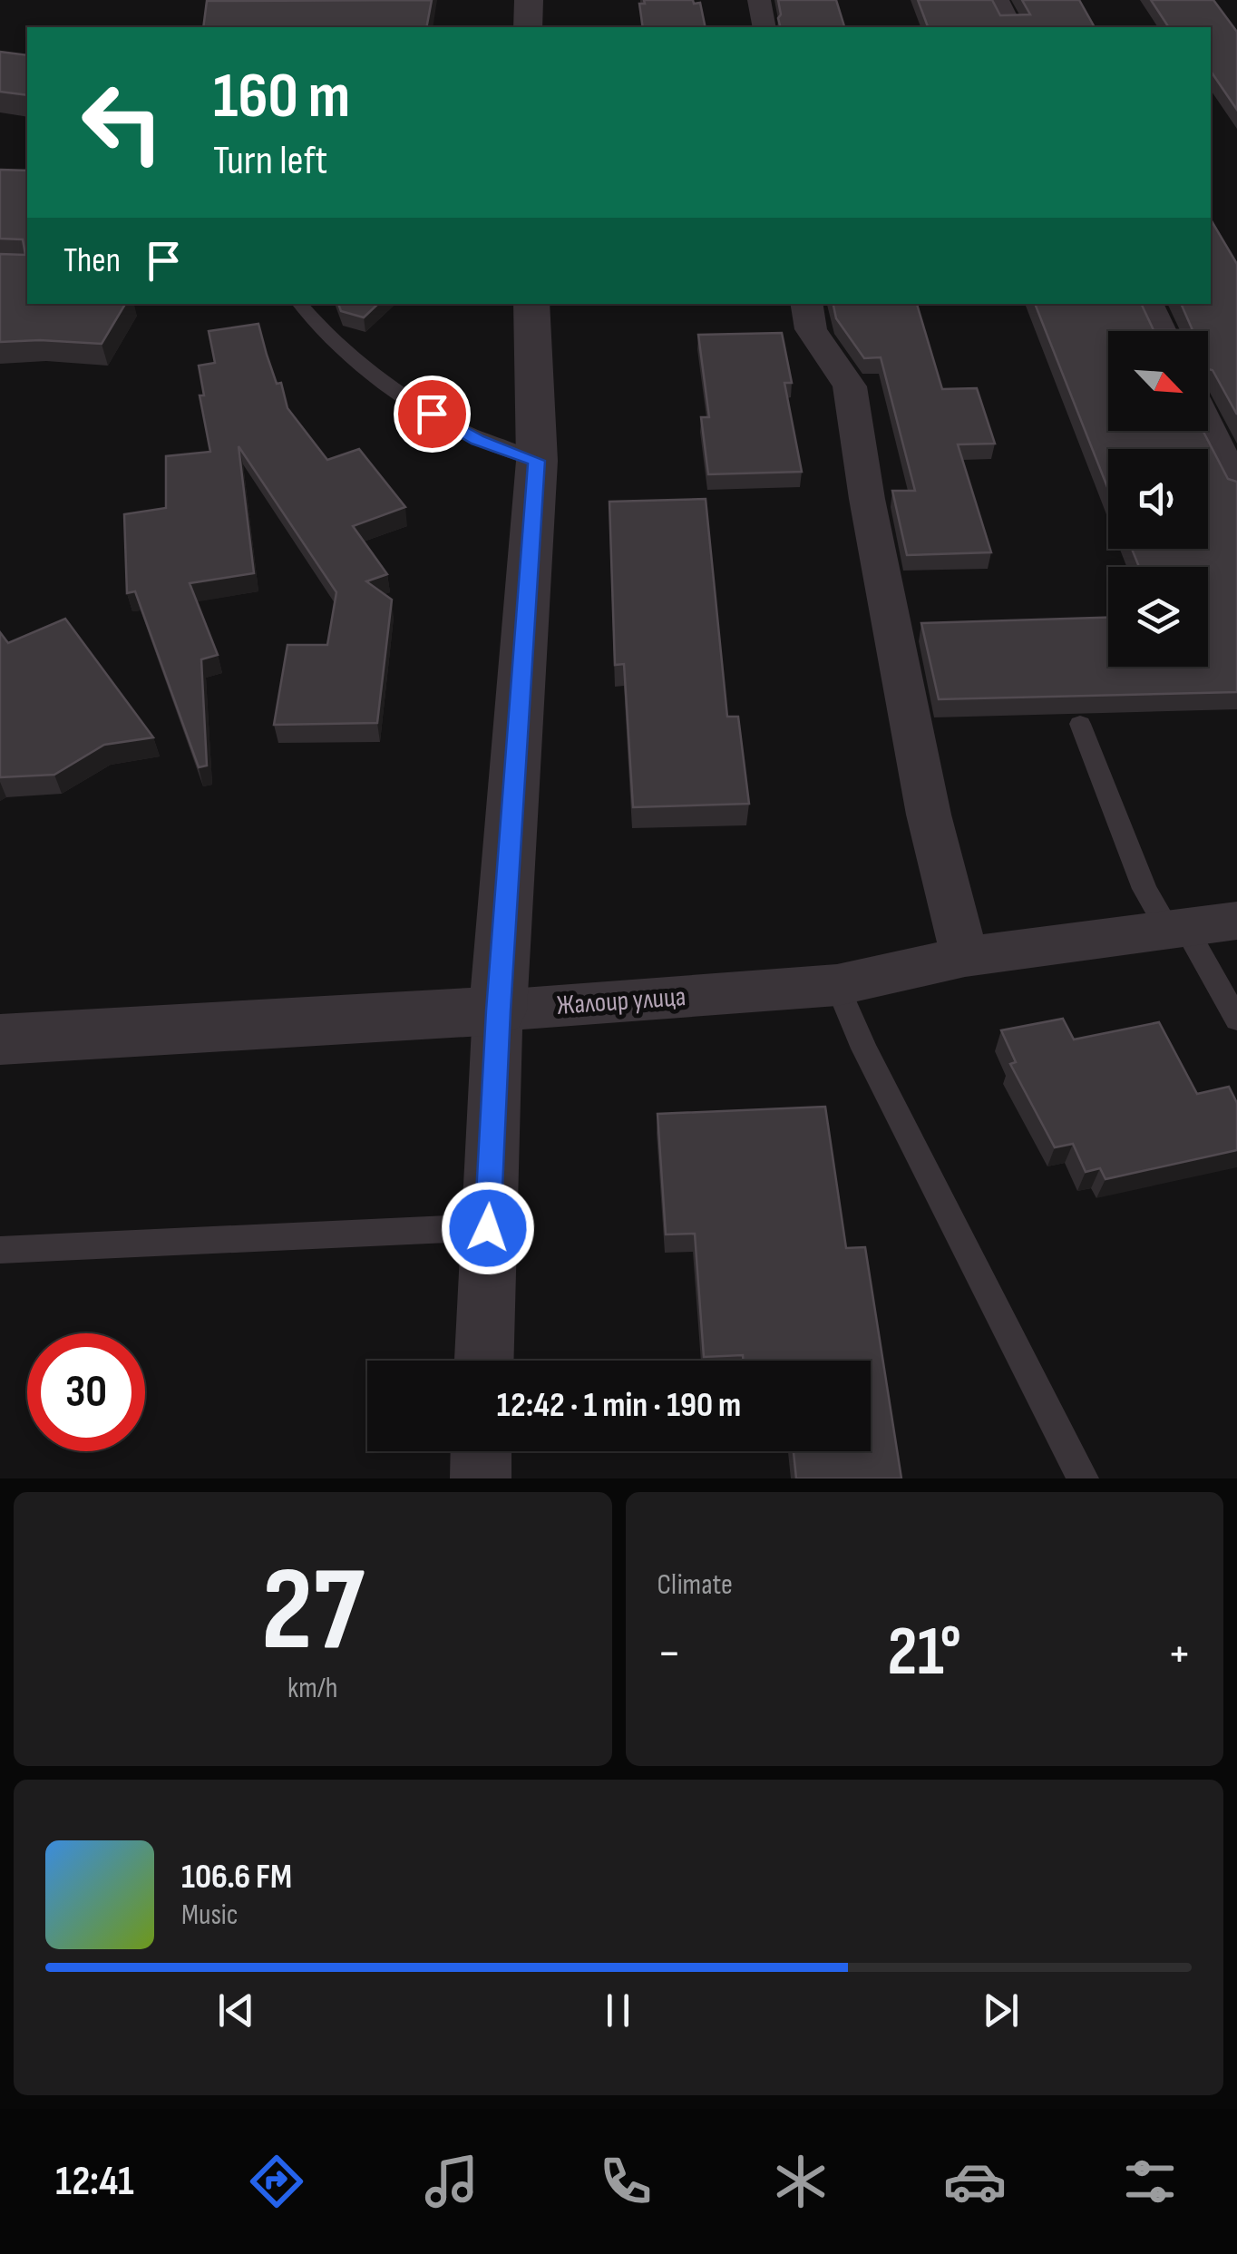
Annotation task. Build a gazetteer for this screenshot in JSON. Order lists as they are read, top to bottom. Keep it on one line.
{"streets":{"street":["Жалоир улица"]},"north":"bottom right","page":{"turn":["160 m","Turn left"],"then":"Then","limit":"30","trip":"12:42 · 1 min · 190 m","tile":[["27","km/h"],"Climate"],"heat":["−","21°","+"],"song":["106.6 FM","Music"],"tabs":"12:41"}}
